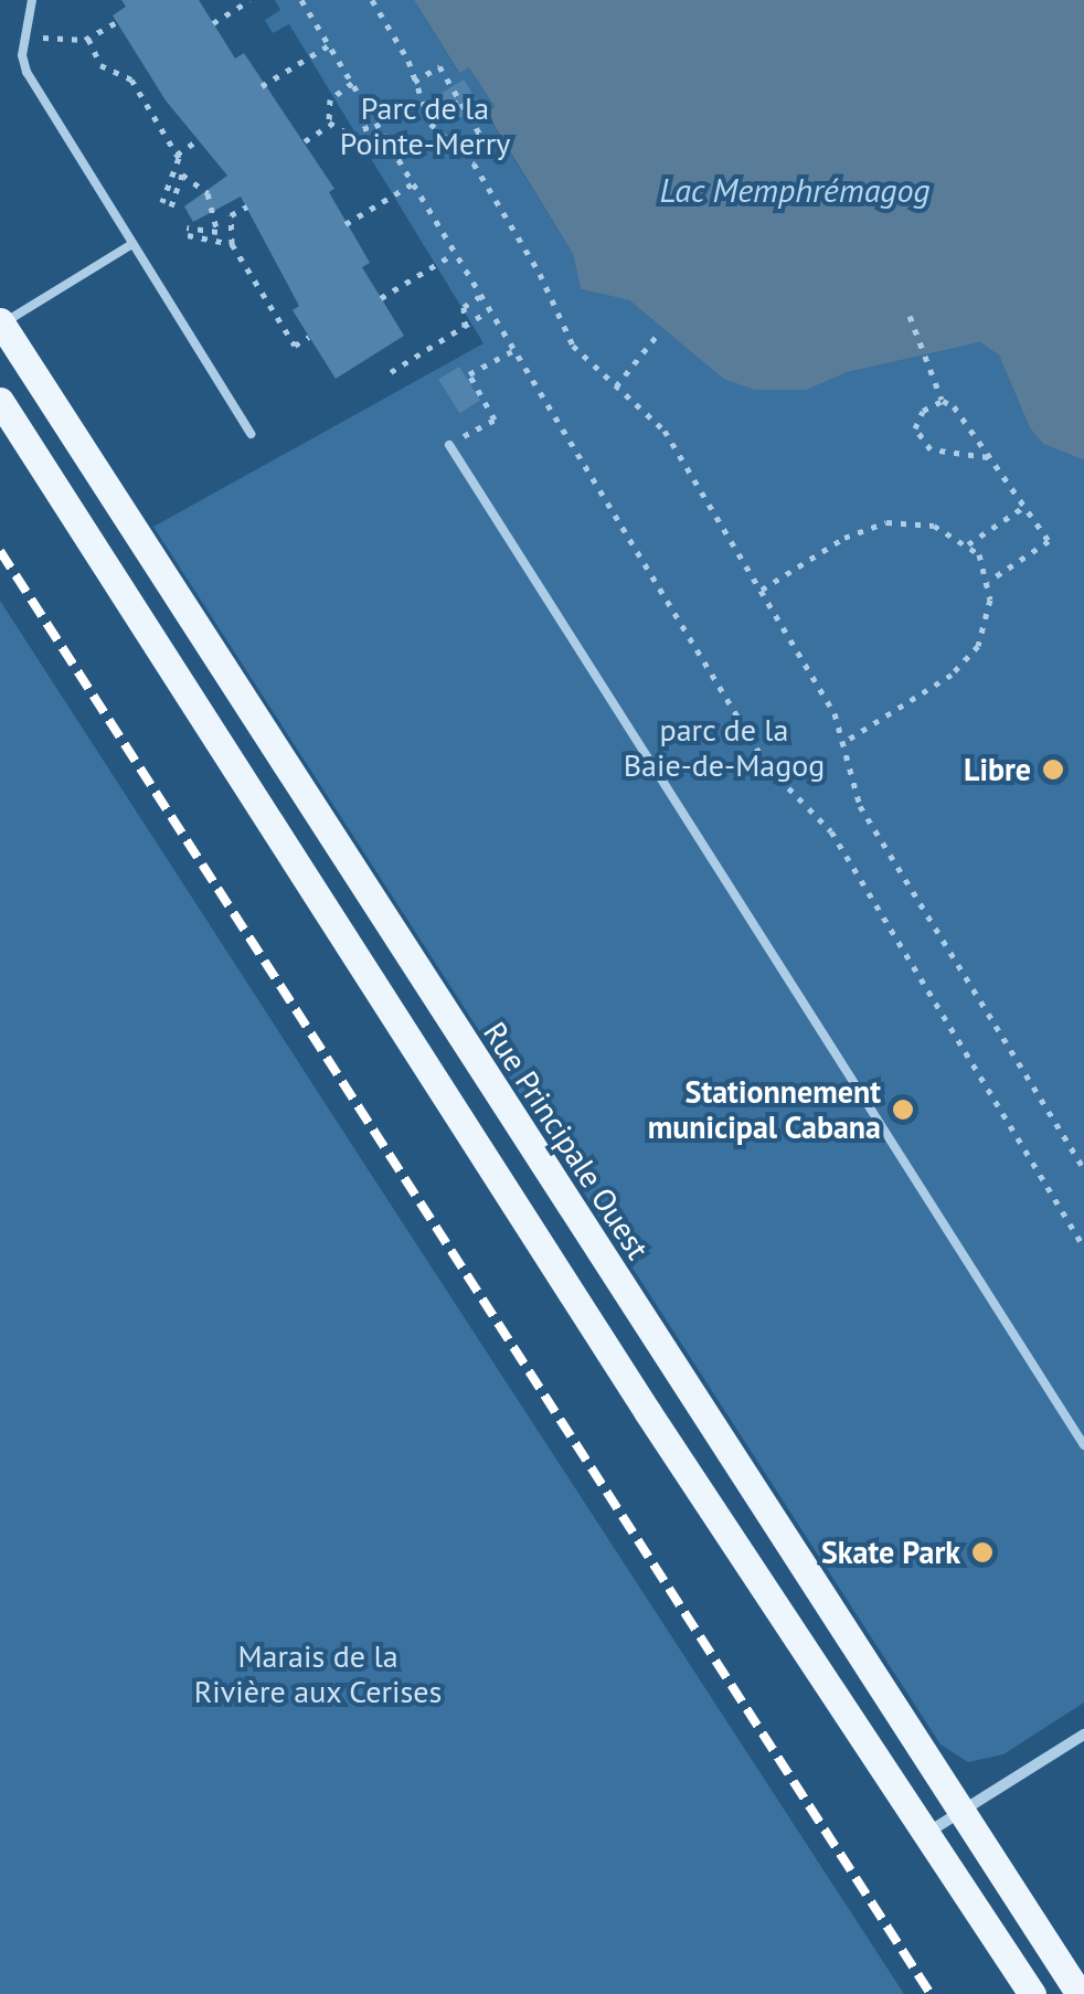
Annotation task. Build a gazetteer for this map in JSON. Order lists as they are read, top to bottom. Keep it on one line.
{"streets":{"main road":["Rue Principale Ouest"]},"water":["Lac Memphrémagog"],"parks":["Parc de la Pointe-Merry","parc de la Baie-de-Magog","Marais de la Rivière aux Cerises"],"places":["Libre","Stationnement municipal Cabana","Skate Park"]}
